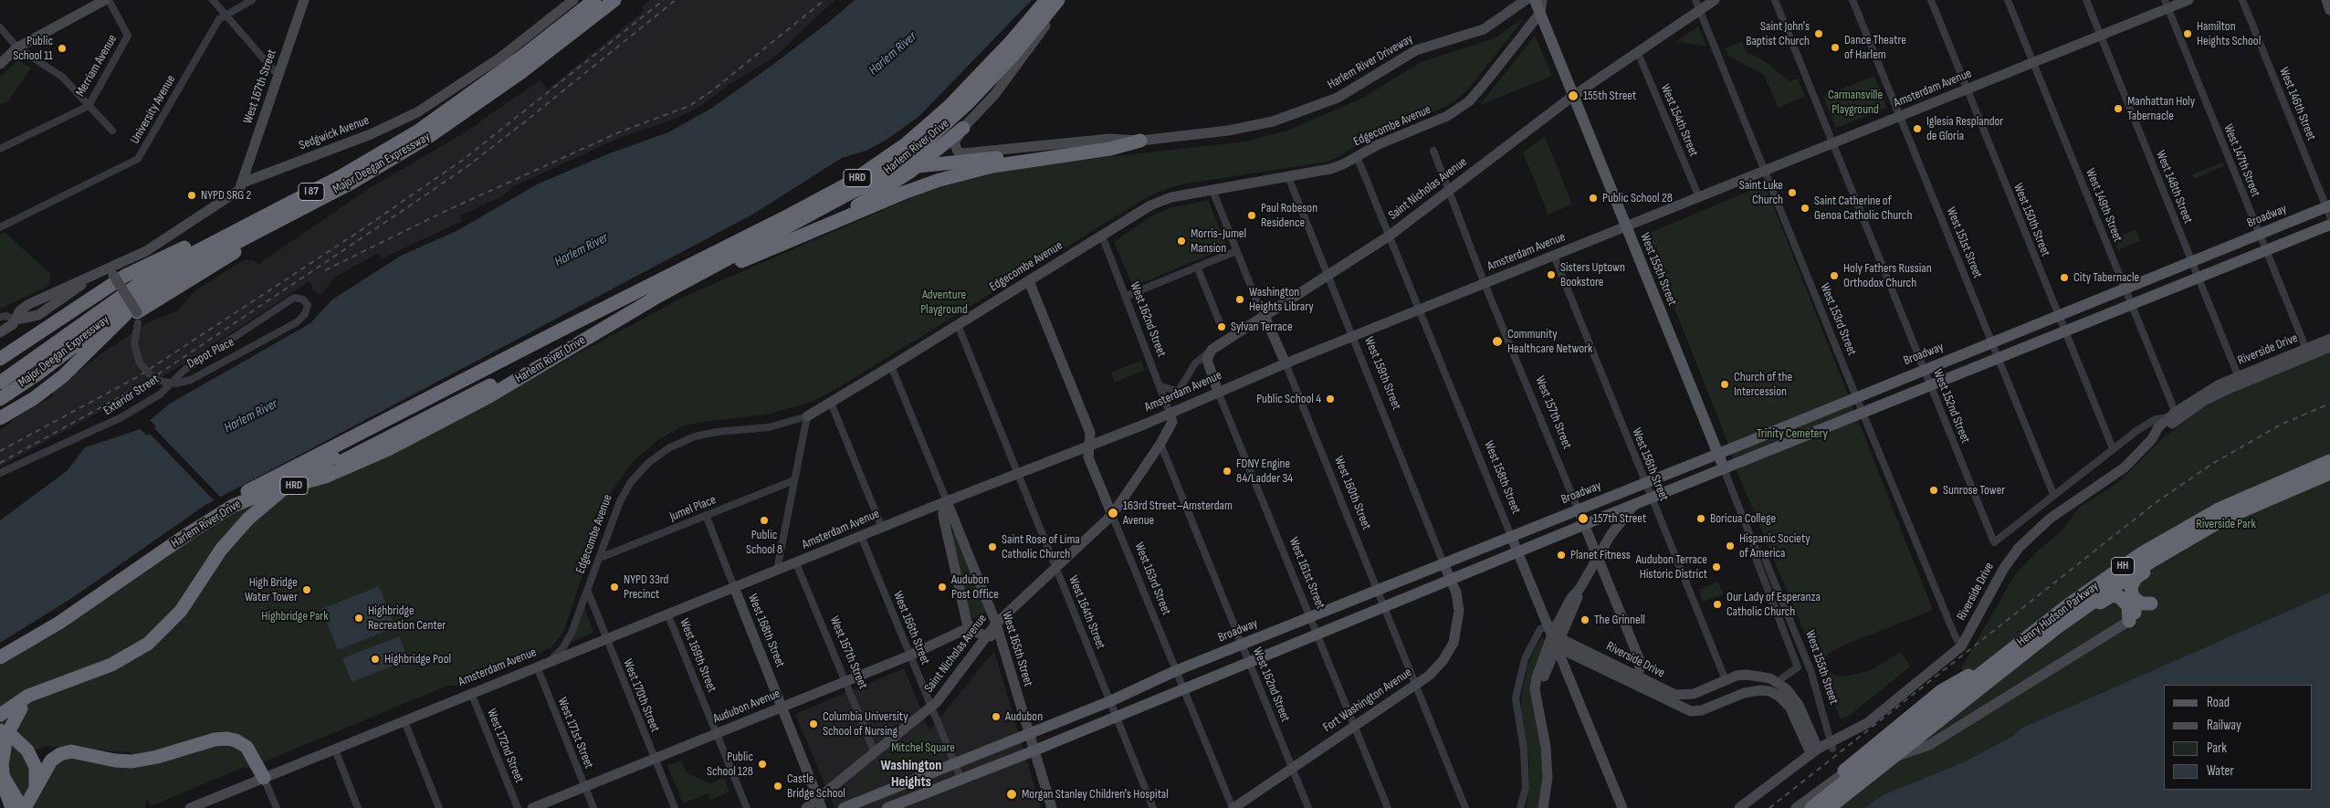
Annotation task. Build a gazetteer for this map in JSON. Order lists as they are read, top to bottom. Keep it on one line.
{"streets":{"highway":["Harlem River Drive","Major Deegan Expressway","HRD","I 87","HH","Henry Hudson Parkway"],"main road":["Harlem River Driveway","West 167th Street","Amsterdam Avenue","Edgecombe Avenue","Sedgwick Avenue","Saint Nicholas Avenue","Broadway","West 155th Street","Riverside Drive","West 159th Street","West 157th Street","West 158th Street","West 160th Street","West 161st Street","West 163rd Street","West 168th Street","West 165th Street","Fort Washington Avenue","Audubon Avenue"],"street":["Merriam Avenue","West 146th Street","University Avenue","West 154th Street","West 147th Street","West 148th Street","West 149th Street","West 150th Street","West 151st Street","West 162nd Street","West 153rd Street","Depot Place","Exterior Street","West 152nd Street","West 156th Street","Jumel Place","West 164th Street","West 166th Street","West 169th Street","West 170th Street","West 171st Street","West 172nd Street"]},"crossings":[["Harlem River Driveway","Harlem River Drive"],["West 167th Street","Amsterdam Avenue"],["West 167th Street","Sedgwick Avenue"],["West 167th Street","Saint Nicholas Avenue"],["West 167th Street","Audubon Avenue"],["Amsterdam Avenue","West 154th Street"],["Amsterdam Avenue","Edgecombe Avenue"],["Amsterdam Avenue","West 147th Street"],["Amsterdam Avenue","West 148th Street"],["Amsterdam Avenue","Saint Nicholas Avenue"],["Amsterdam Avenue","West 149th Street"],["Amsterdam Avenue","West 150th Street"],["Amsterdam Avenue","West 151st Street"],["Amsterdam Avenue","West 155th Street"],["Amsterdam Avenue","West 162nd Street"],["Amsterdam Avenue","West 153rd Street"],["Amsterdam Avenue","West 159th Street"],["Amsterdam Avenue","West 152nd Street"],["Amsterdam Avenue","West 157th Street"],["Amsterdam Avenue","West 156th Street"],["Amsterdam Avenue","West 158th Street"],["Amsterdam Avenue","West 160th Street"],["Amsterdam Avenue","West 161st Street"],["Amsterdam Avenue","West 163rd Street"],["Amsterdam Avenue","West 164th Street"],["Amsterdam Avenue","West 166th Street"],["Amsterdam Avenue","West 168th Street"],["Amsterdam Avenue","West 165th Street"],["Amsterdam Avenue","West 169th Street"],["Amsterdam Avenue","West 170th Street"],["Amsterdam Avenue","West 171st Street"],["Amsterdam Avenue","West 172nd Street"],["West 146th Street","Broadway"],["West 154th Street","Saint Nicholas Avenue"],["Edgecombe Avenue","West 155th Street"],["Edgecombe Avenue","West 162nd Street"],["Edgecombe Avenue","West 159th Street"],["Edgecombe Avenue","West 158th Street"],["Edgecombe Avenue","West 160th Street"],["Edgecombe Avenue","Jumel Place"],["Edgecombe Avenue","West 163rd Street"],["Edgecombe Avenue","West 164th Street"],["Edgecombe Avenue","West 165th Street"],["Edgecombe Avenue","West 170th Street"],["West 147th Street","Broadway"],["West 147th Street","Riverside Drive"],["West 148th Street","Broadway"],["West 148th Street","Riverside Drive"],["Saint Nicholas Avenue","West 155th Street"],["Saint Nicholas Avenue","West 162nd Street"],["Saint Nicholas Avenue","West 153rd Street"],["Saint Nicholas Avenue","West 159th Street"],["Saint Nicholas Avenue","West 157th Street"],["Saint Nicholas Avenue","West 158th Street"],["Saint Nicholas Avenue","West 160th Street"],["Saint Nicholas Avenue","West 161st Street"],["Saint Nicholas Avenue","West 163rd Street"],["Saint Nicholas Avenue","West 164th Street"],["Saint Nicholas Avenue","West 166th Street"],["Saint Nicholas Avenue","West 168th Street"],["Saint Nicholas Avenue","West 165th Street"],["West 149th Street","Broadway"],["West 149th Street","Riverside Drive"],["Broadway","West 150th Street"],["Broadway","West 151st Street"],["Broadway","West 155th Street"],["Broadway","West 162nd Street"],["Broadway","West 153rd Street"],["Broadway","West 159th Street"],["Broadway","West 152nd Street"],["Broadway","West 157th Street"],["Broadway","West 156th Street"],["Broadway","West 158th Street"],["Broadway","West 160th Street"],["Broadway","West 161st Street"],["Broadway","West 163rd Street"],["Broadway","West 164th Street"],["Broadway","West 166th Street"],["Broadway","West 165th Street"],["West 150th Street","Riverside Drive"],["West 151st Street","Riverside Drive"],["West 155th Street","Riverside Drive"],["West 162nd Street","Fort Washington Avenue"],["West 153rd Street","Riverside Drive"],["Riverside Drive","West 152nd Street"],["Riverside Drive","West 157th Street"],["Riverside Drive","West 156th Street"],["Riverside Drive","West 158th Street"],["Depot Place","Exterior Street"],["West 159th Street","Fort Washington Avenue"],["West 160th Street","Fort Washington Avenue"],["Jumel Place","West 168th Street"],["West 161st Street","Fort Washington Avenue"],["West 163rd Street","Fort Washington Avenue"],["West 166th Street","Audubon Avenue"],["West 168th Street","Audubon Avenue"],["West 165th Street","Audubon Avenue"],["West 169th Street","Audubon Avenue"],["West 170th Street","Audubon Avenue"],["Audubon Avenue","West 171st Street"]],"districts":["Washington Heights"],"water":["Harlem River"],"parks":["Carmansville Playground","Adventure Playground","Trinity Cemetery","Riverside Park","Highbridge Park","Mitchel Square"],"places":["Saint John's Baptist Church","Hamilton Heights School","Dance Theatre of Harlem","Public School 11","155th Street","Manhattan Holy Tabernacle","Iglesia Resplandor de Gloria","Saint Luke Church","NYPD SRG 2","Public School 28","Saint Catherine of Genoa Catholic Church","Paul Robeson Residence","Morris-Jumel Mansion","Sisters Uptown Bookstore","Holy Fathers Russian Orthodox Church","City Tabernacle","Washington Heights Library","Sylvan Terrace","Community Healthcare Network","Church of the Intercession","Public School 4","FDNY Engine 84/Ladder 34","Sunrose Tower","163rd Street–Amsterdam Avenue","157th Street","Boricua College","Public School 8","Hispanic Society of America","Saint Rose of Lima Catholic Church","Planet Fitness","Audubon Terrace Historic District","NYPD 33rd Precinct","Audubon Post Office","High Bridge Water Tower","Our Lady of Esperanza Catholic Church","Highbridge Recreation Center","The Grinnell","Highbridge Pool","Audubon","Columbia University School of Nursing","Public School 128","Castle Bridge School","Morgan Stanley Children's Hospital"],"legend":["Road","Railway","Park","Water"]}
